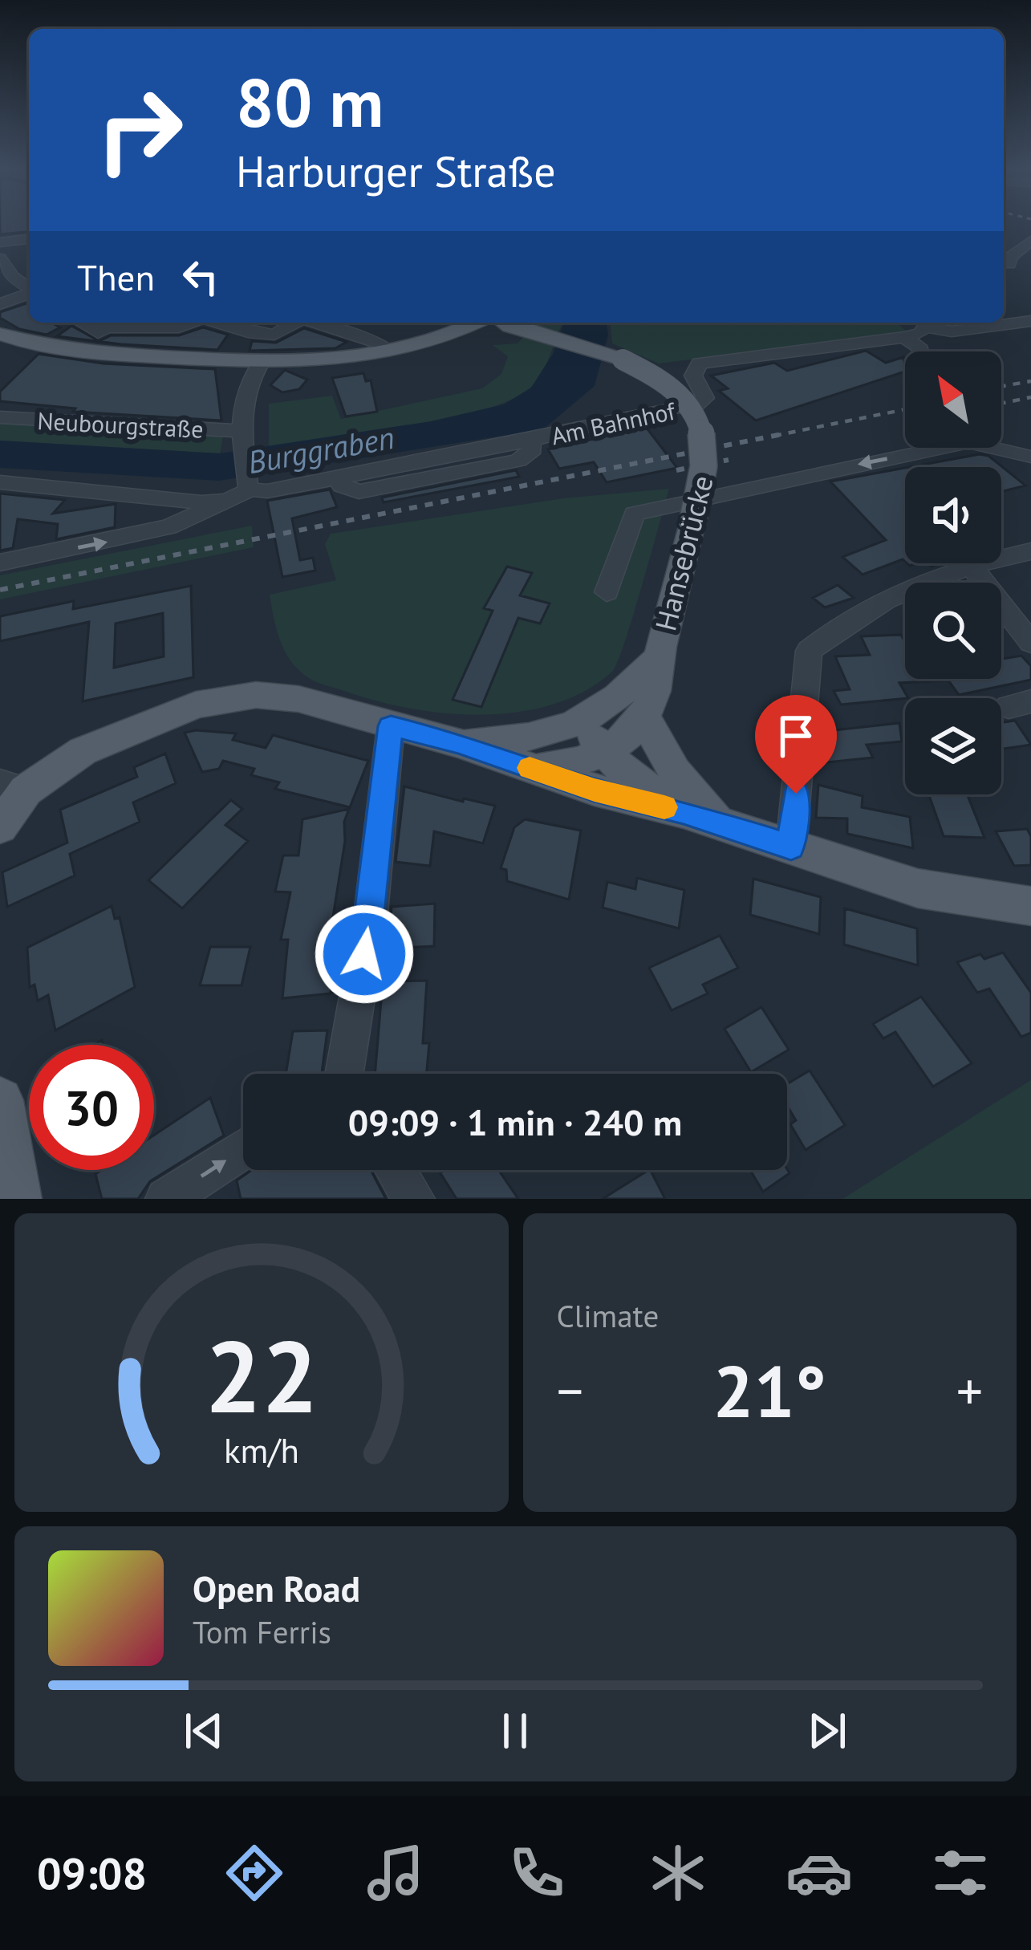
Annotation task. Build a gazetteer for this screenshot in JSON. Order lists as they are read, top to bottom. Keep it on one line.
{"streets":{"main road":["Hansebrücke"],"street":["Am Bahnhof","Neubourgstraße"]},"water":["Burggraben"],"north":"top left","page":{"turn":["80 m","Harburger Straße"],"then":"Then","limit":"30","trip":"09:09 · 1 min · 240 m","tile":"Climate","heat":["−","21°","+"],"song":["Open Road","Tom Ferris"],"tabs":"09:08","gauge":["22","km/h"]}}
